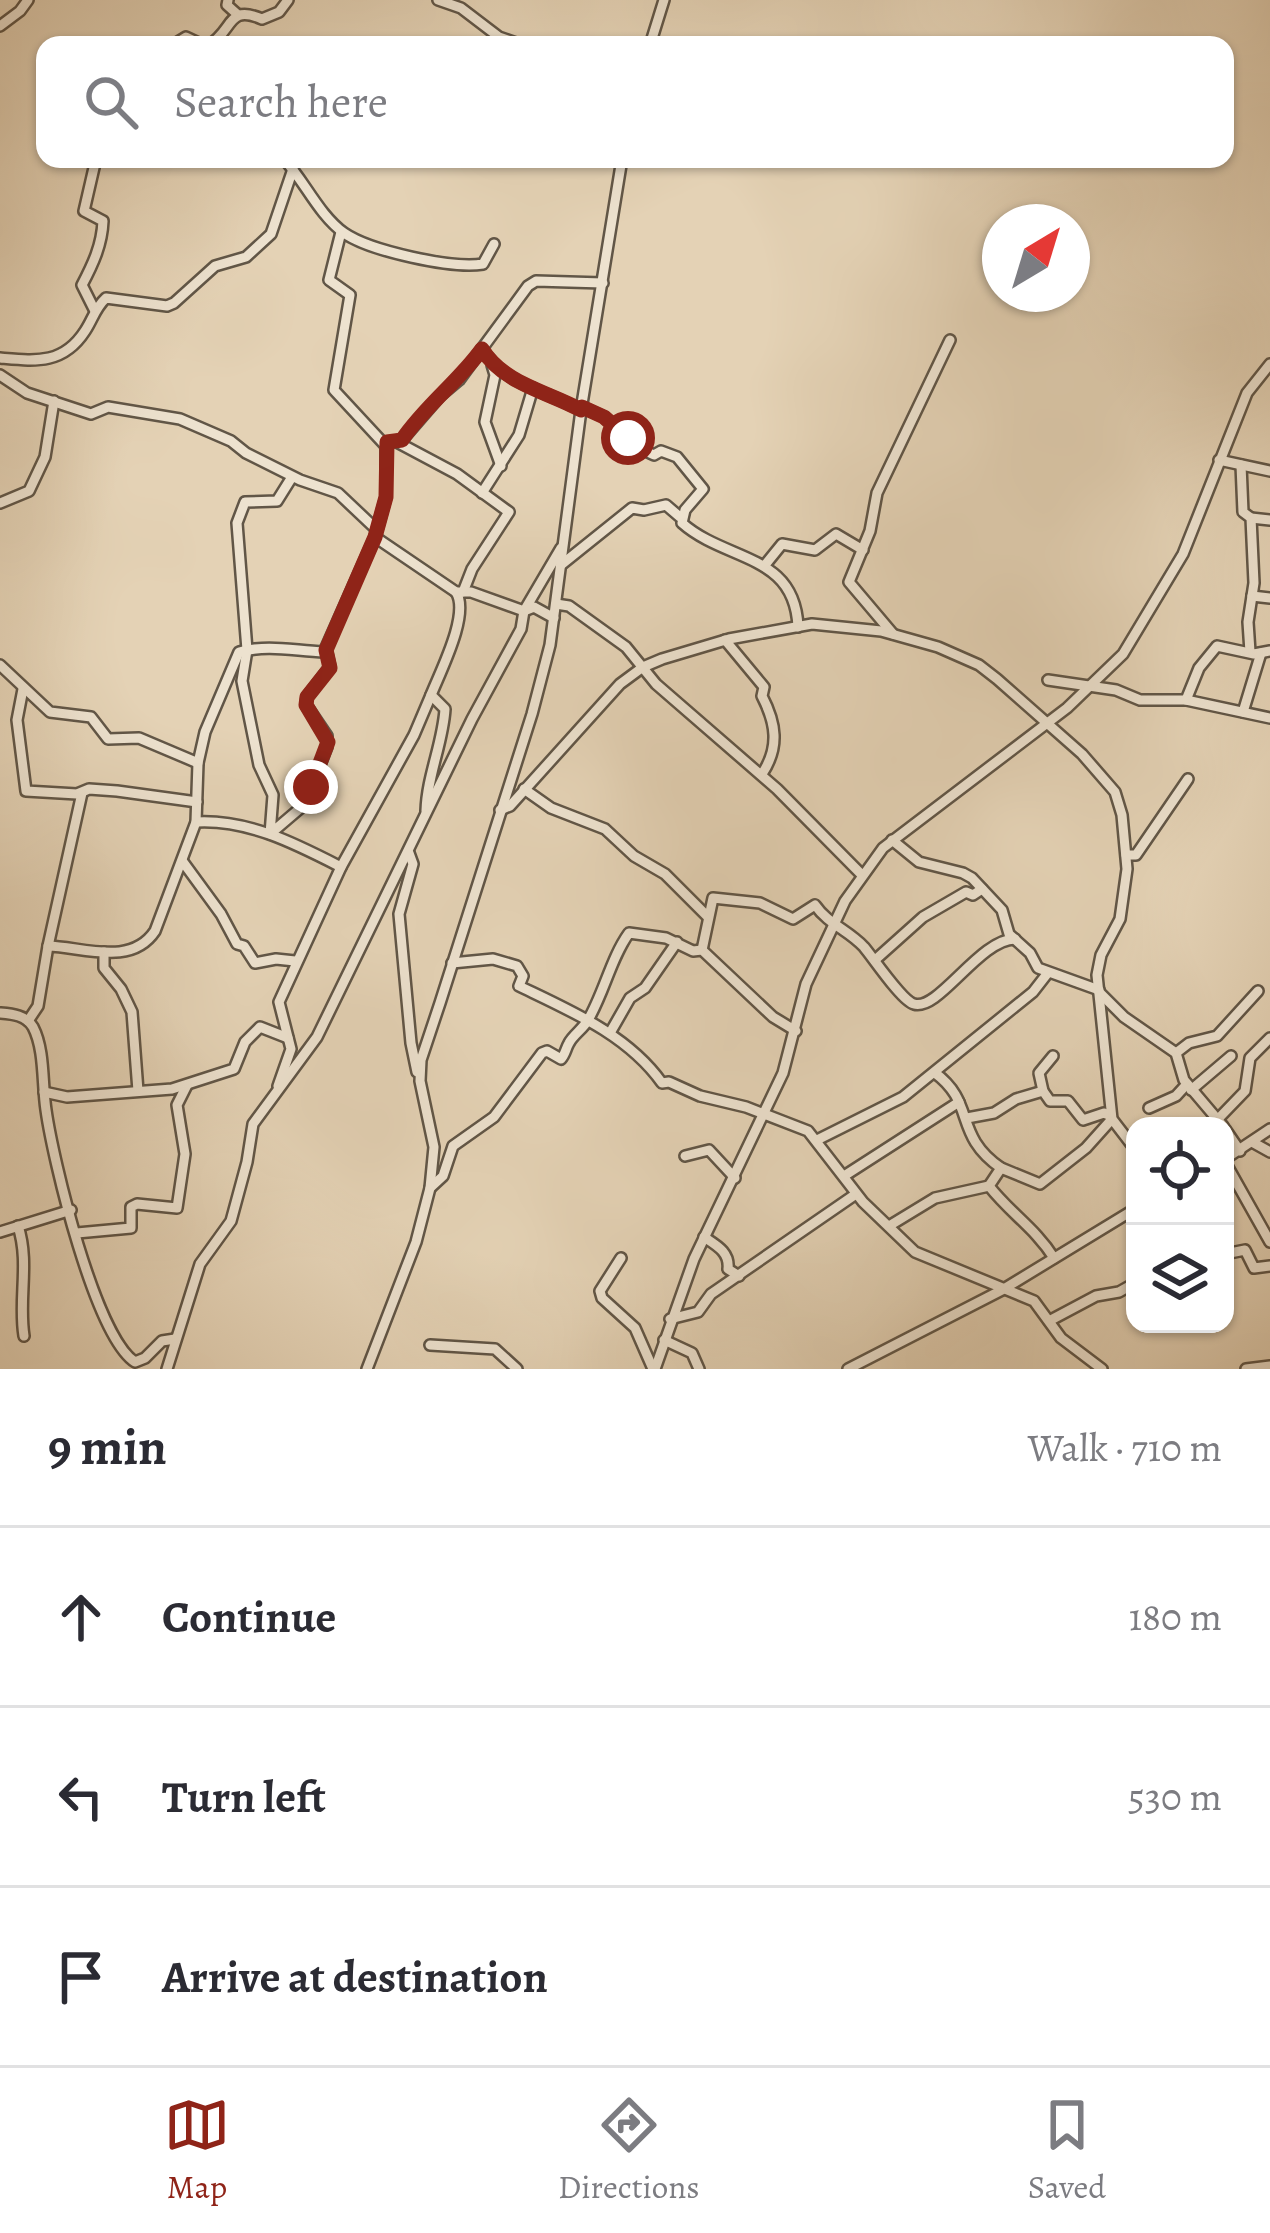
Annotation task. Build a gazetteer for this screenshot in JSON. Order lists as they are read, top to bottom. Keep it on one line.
{"north":"top right","page":{"search":"Search here","heading":["9 min","Walk · 710 m"],"list":[["Continue","180 m"],["Turn left","530 m"],"Arrive at destination"],"nav":["Map","Directions","Saved"]}}
